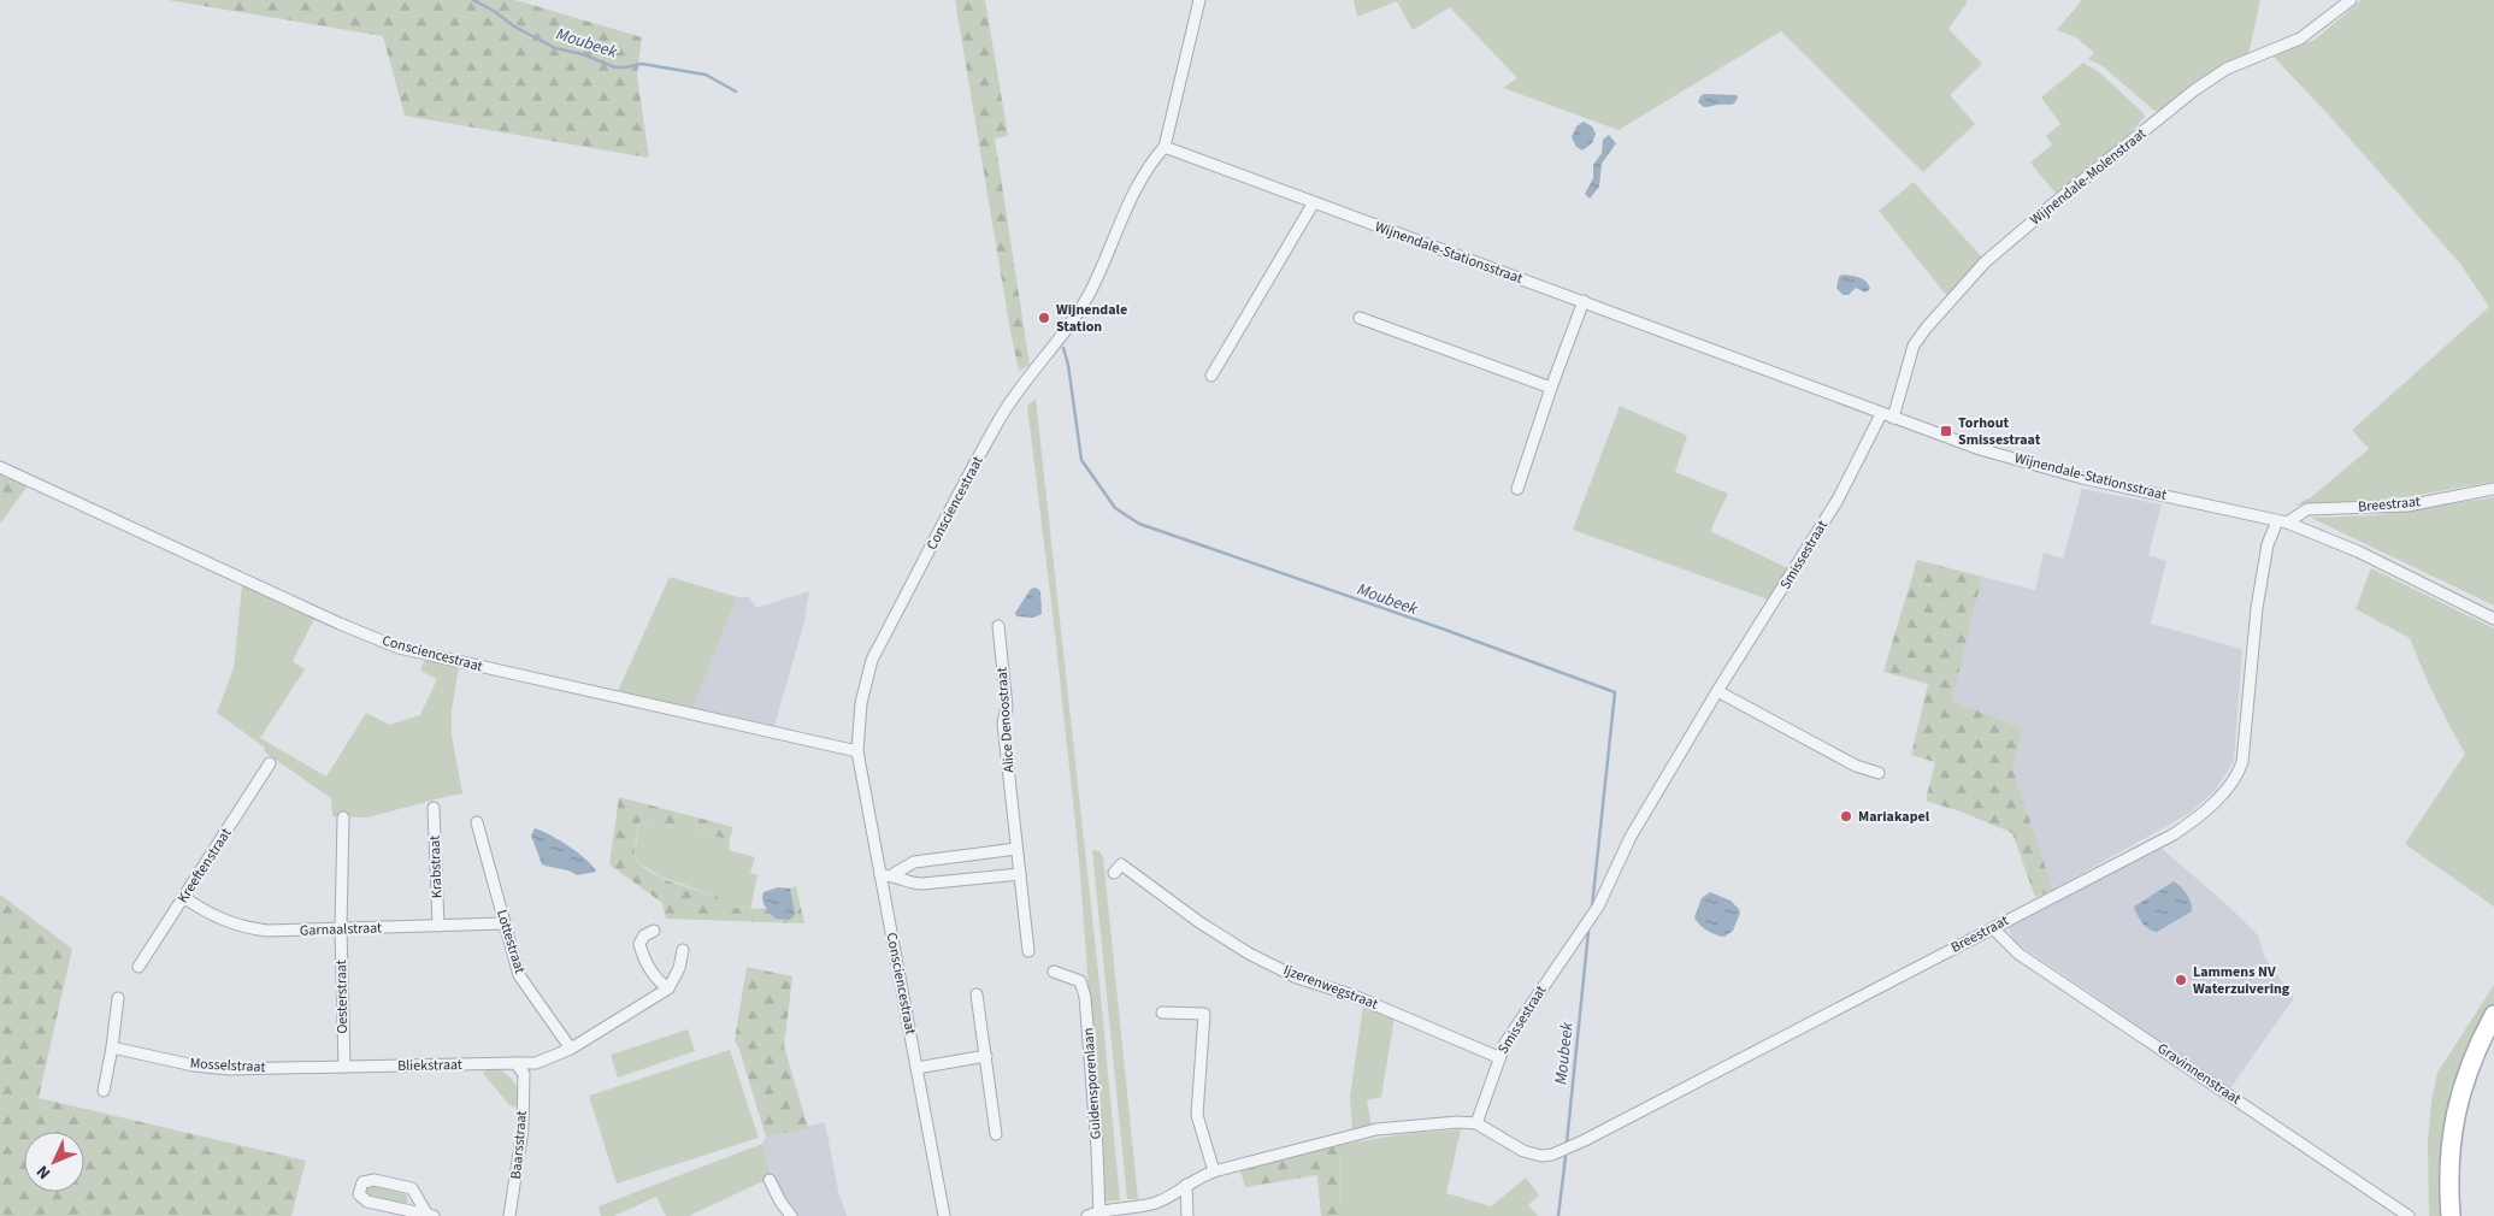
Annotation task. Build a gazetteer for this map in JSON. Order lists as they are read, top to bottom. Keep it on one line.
{"streets":{"street":["Wijnendale-Molenstraat","Wijnendale-Stationsstraat","Consciencestraat","Breestraat","Smissestraat","Alice Denoostraat","Kreeftenstraat","Krabstraat","Garnaalstraat","Lottestraat","Ijzerenwegstraat","Oesterstraat","Mosselstraat","Bliekstraat","Gravinnenstraat","Guldensporenlaan","Baarsstraat"]},"crossings":[["Wijnendale-Molenstraat","Wijnendale-Stationsstraat"],["Wijnendale-Stationsstraat","Consciencestraat"],["Wijnendale-Stationsstraat","Breestraat"],["Wijnendale-Stationsstraat","Smissestraat"],["Breestraat","Smissestraat"],["Breestraat","Gravinnenstraat"],["Smissestraat","Ijzerenwegstraat"],["Kreeftenstraat","Garnaalstraat"],["Krabstraat","Garnaalstraat"],["Garnaalstraat","Lottestraat"],["Garnaalstraat","Oesterstraat"],["Lottestraat","Bliekstraat"],["Oesterstraat","Mosselstraat"],["Oesterstraat","Bliekstraat"],["Mosselstraat","Bliekstraat"],["Bliekstraat","Baarsstraat"]],"water":["Moubeek"],"places":{"other":["Wijnendale Station","Mariakapel","Lammens NV Waterzuivering"],"transit":["Torhout Smissestraat"]},"north":"bottom left"}
